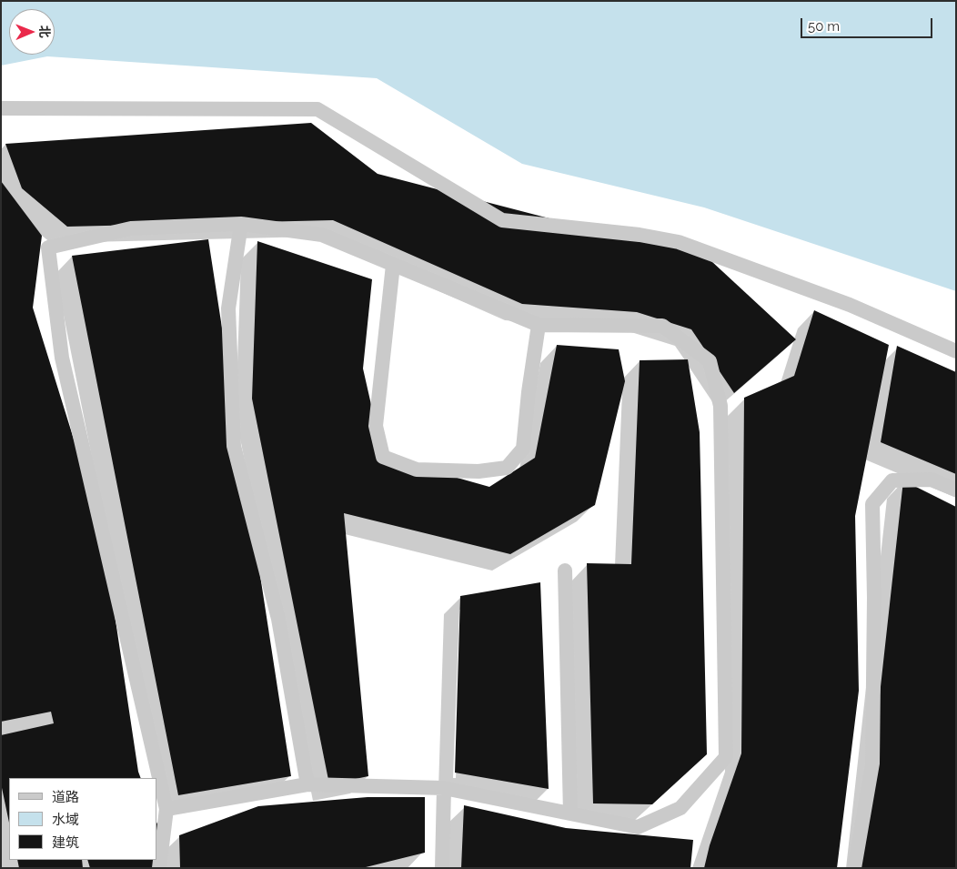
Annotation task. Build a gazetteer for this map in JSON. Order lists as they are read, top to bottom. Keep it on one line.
{"legend":["道路","水域","建筑"],"scale_bar":"50 m","north":"right"}
